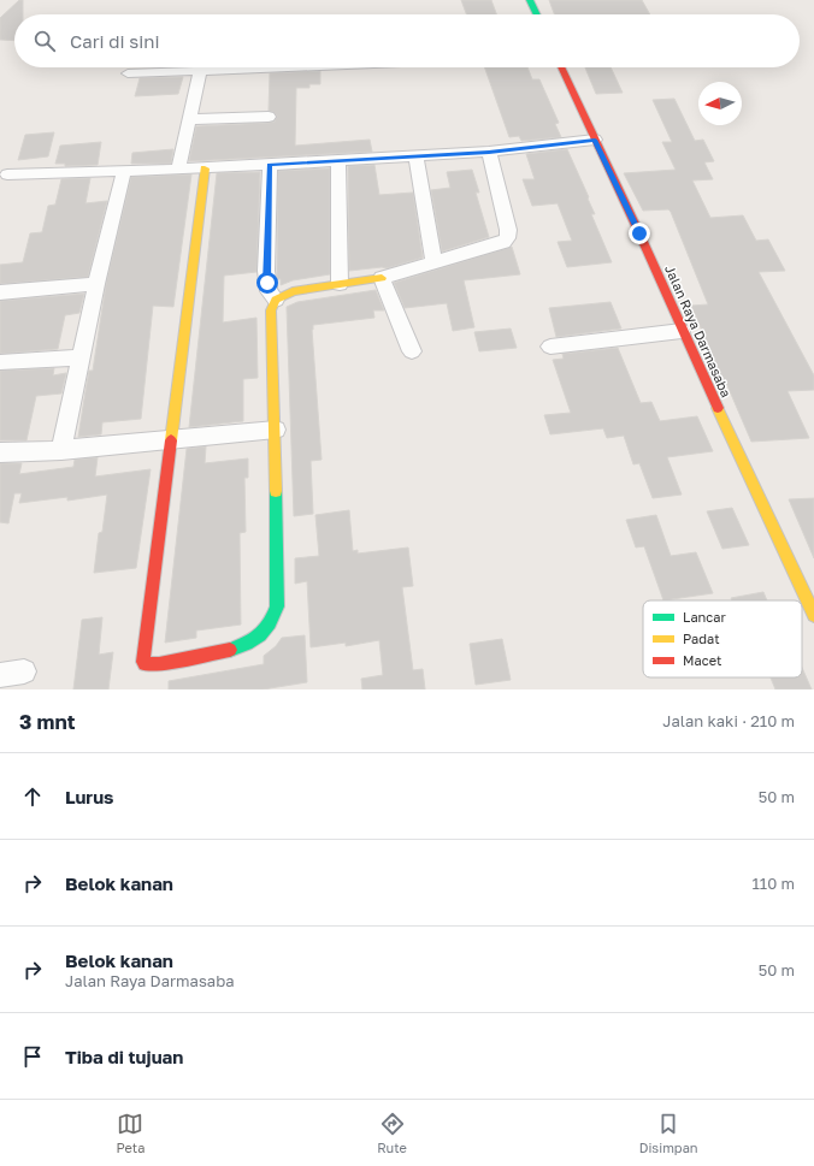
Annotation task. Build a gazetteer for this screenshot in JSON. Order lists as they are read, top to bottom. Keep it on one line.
{"streets":{"street":["Jalan Raya Darmasaba"]},"legend":["Lancar","Padat","Macet"],"north":"left","page":{"search":"Cari di sini","heading":["3 mnt","Jalan kaki · 210 m"],"list":[["Lurus","50 m"],["Belok kanan","110 m"],["Belok kanan","Jalan Raya Darmasaba","50 m"],"Tiba di tujuan"],"nav":["Peta","Rute","Disimpan"]}}
